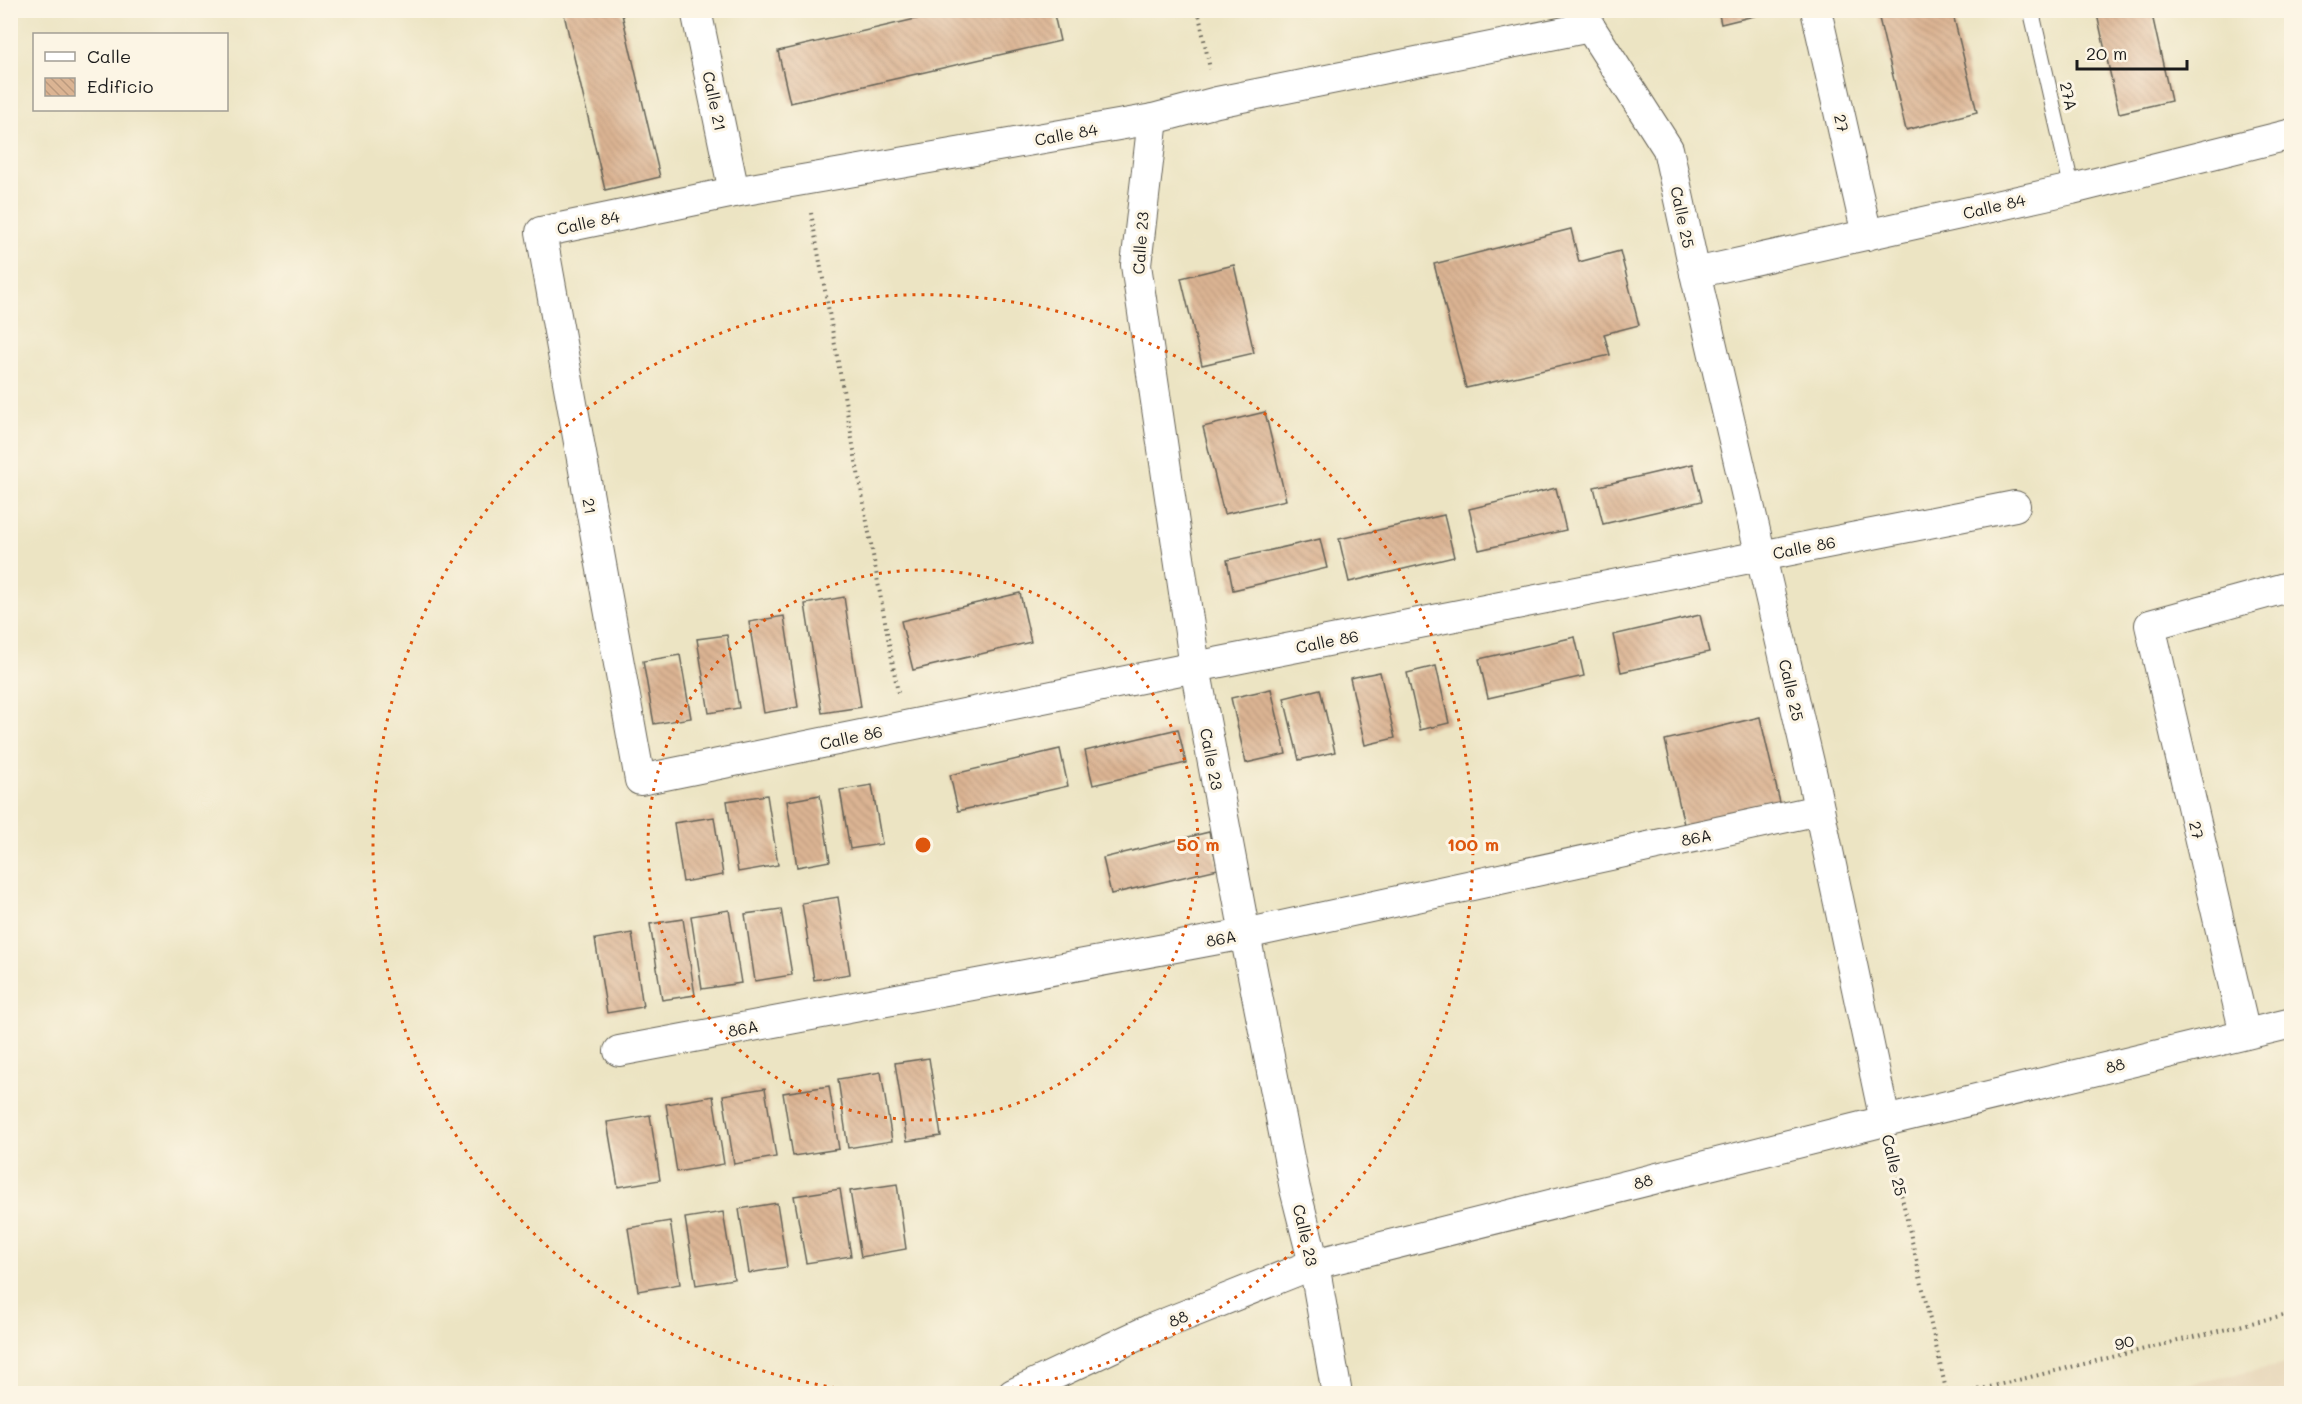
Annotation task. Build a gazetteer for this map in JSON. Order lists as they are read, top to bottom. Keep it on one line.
{"streets":{"street":["Calle 21","27","Calle 84","Calle 25","Calle 23","21","Calle 86","86A","88"],"lane":["27A"],"path":["90"]},"crossings":[["27A","Calle 84"],["Calle 21","Calle 84"],["27","Calle 84"],["27","88"],["Calle 84","Calle 25"],["Calle 84","Calle 23"],["Calle 84","21"],["Calle 25","Calle 86"],["Calle 25","86A"],["Calle 25","88"],["Calle 23","Calle 86"],["Calle 23","86A"],["Calle 23","88"],["21","Calle 86"]],"legend":["Calle","Edificio"],"scale_bar":"20 m","rings":["50 m","100 m"]}
